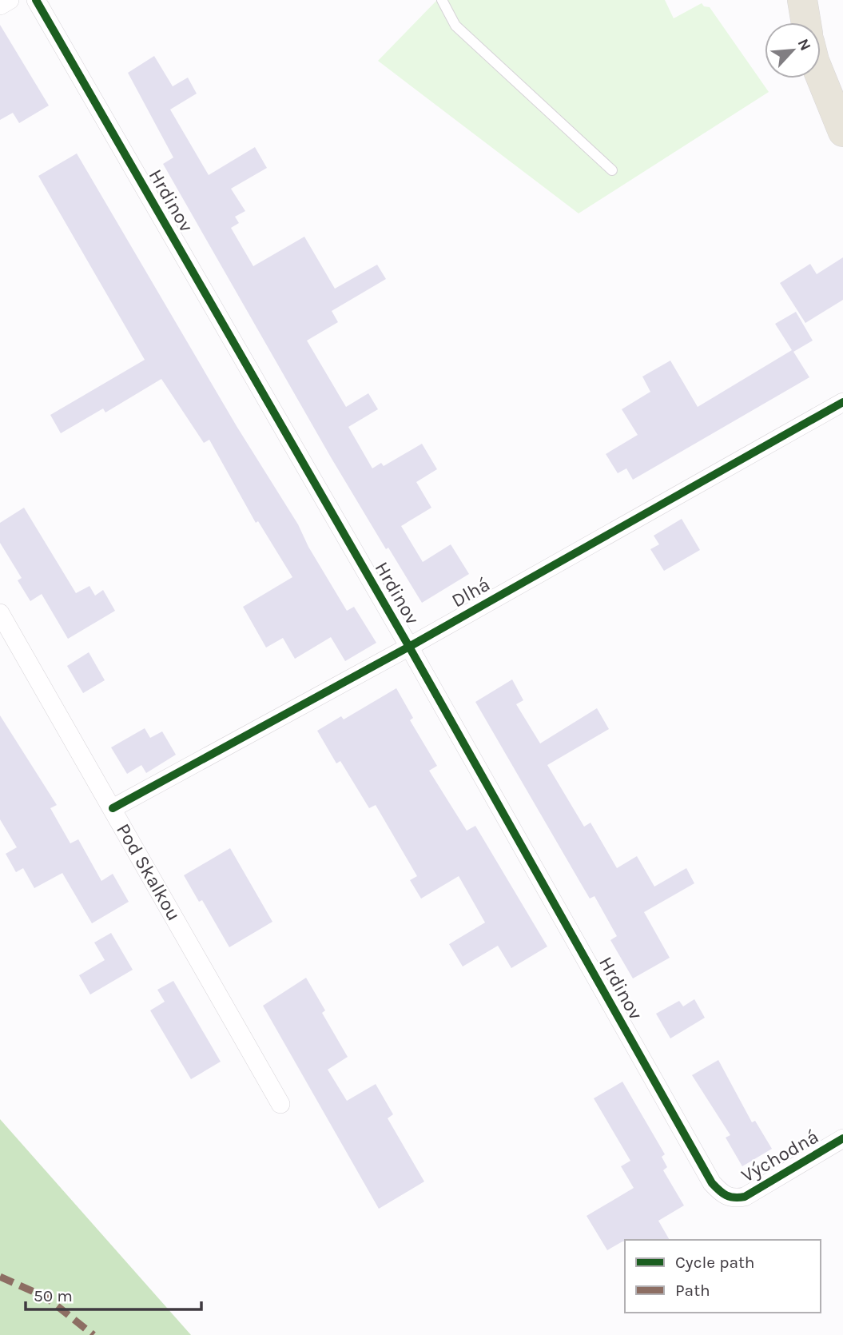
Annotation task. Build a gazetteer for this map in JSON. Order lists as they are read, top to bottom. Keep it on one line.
{"streets":{"street":["Hrdinov","Dlhá","Pod Skalkou","Východná"]},"crossings":[["Hrdinov","Dlhá"],["Hrdinov","Východná"],["Dlhá","Pod Skalkou"]],"legend":["Cycle path","Path"],"scale_bar":"50 m","north":"top right"}
